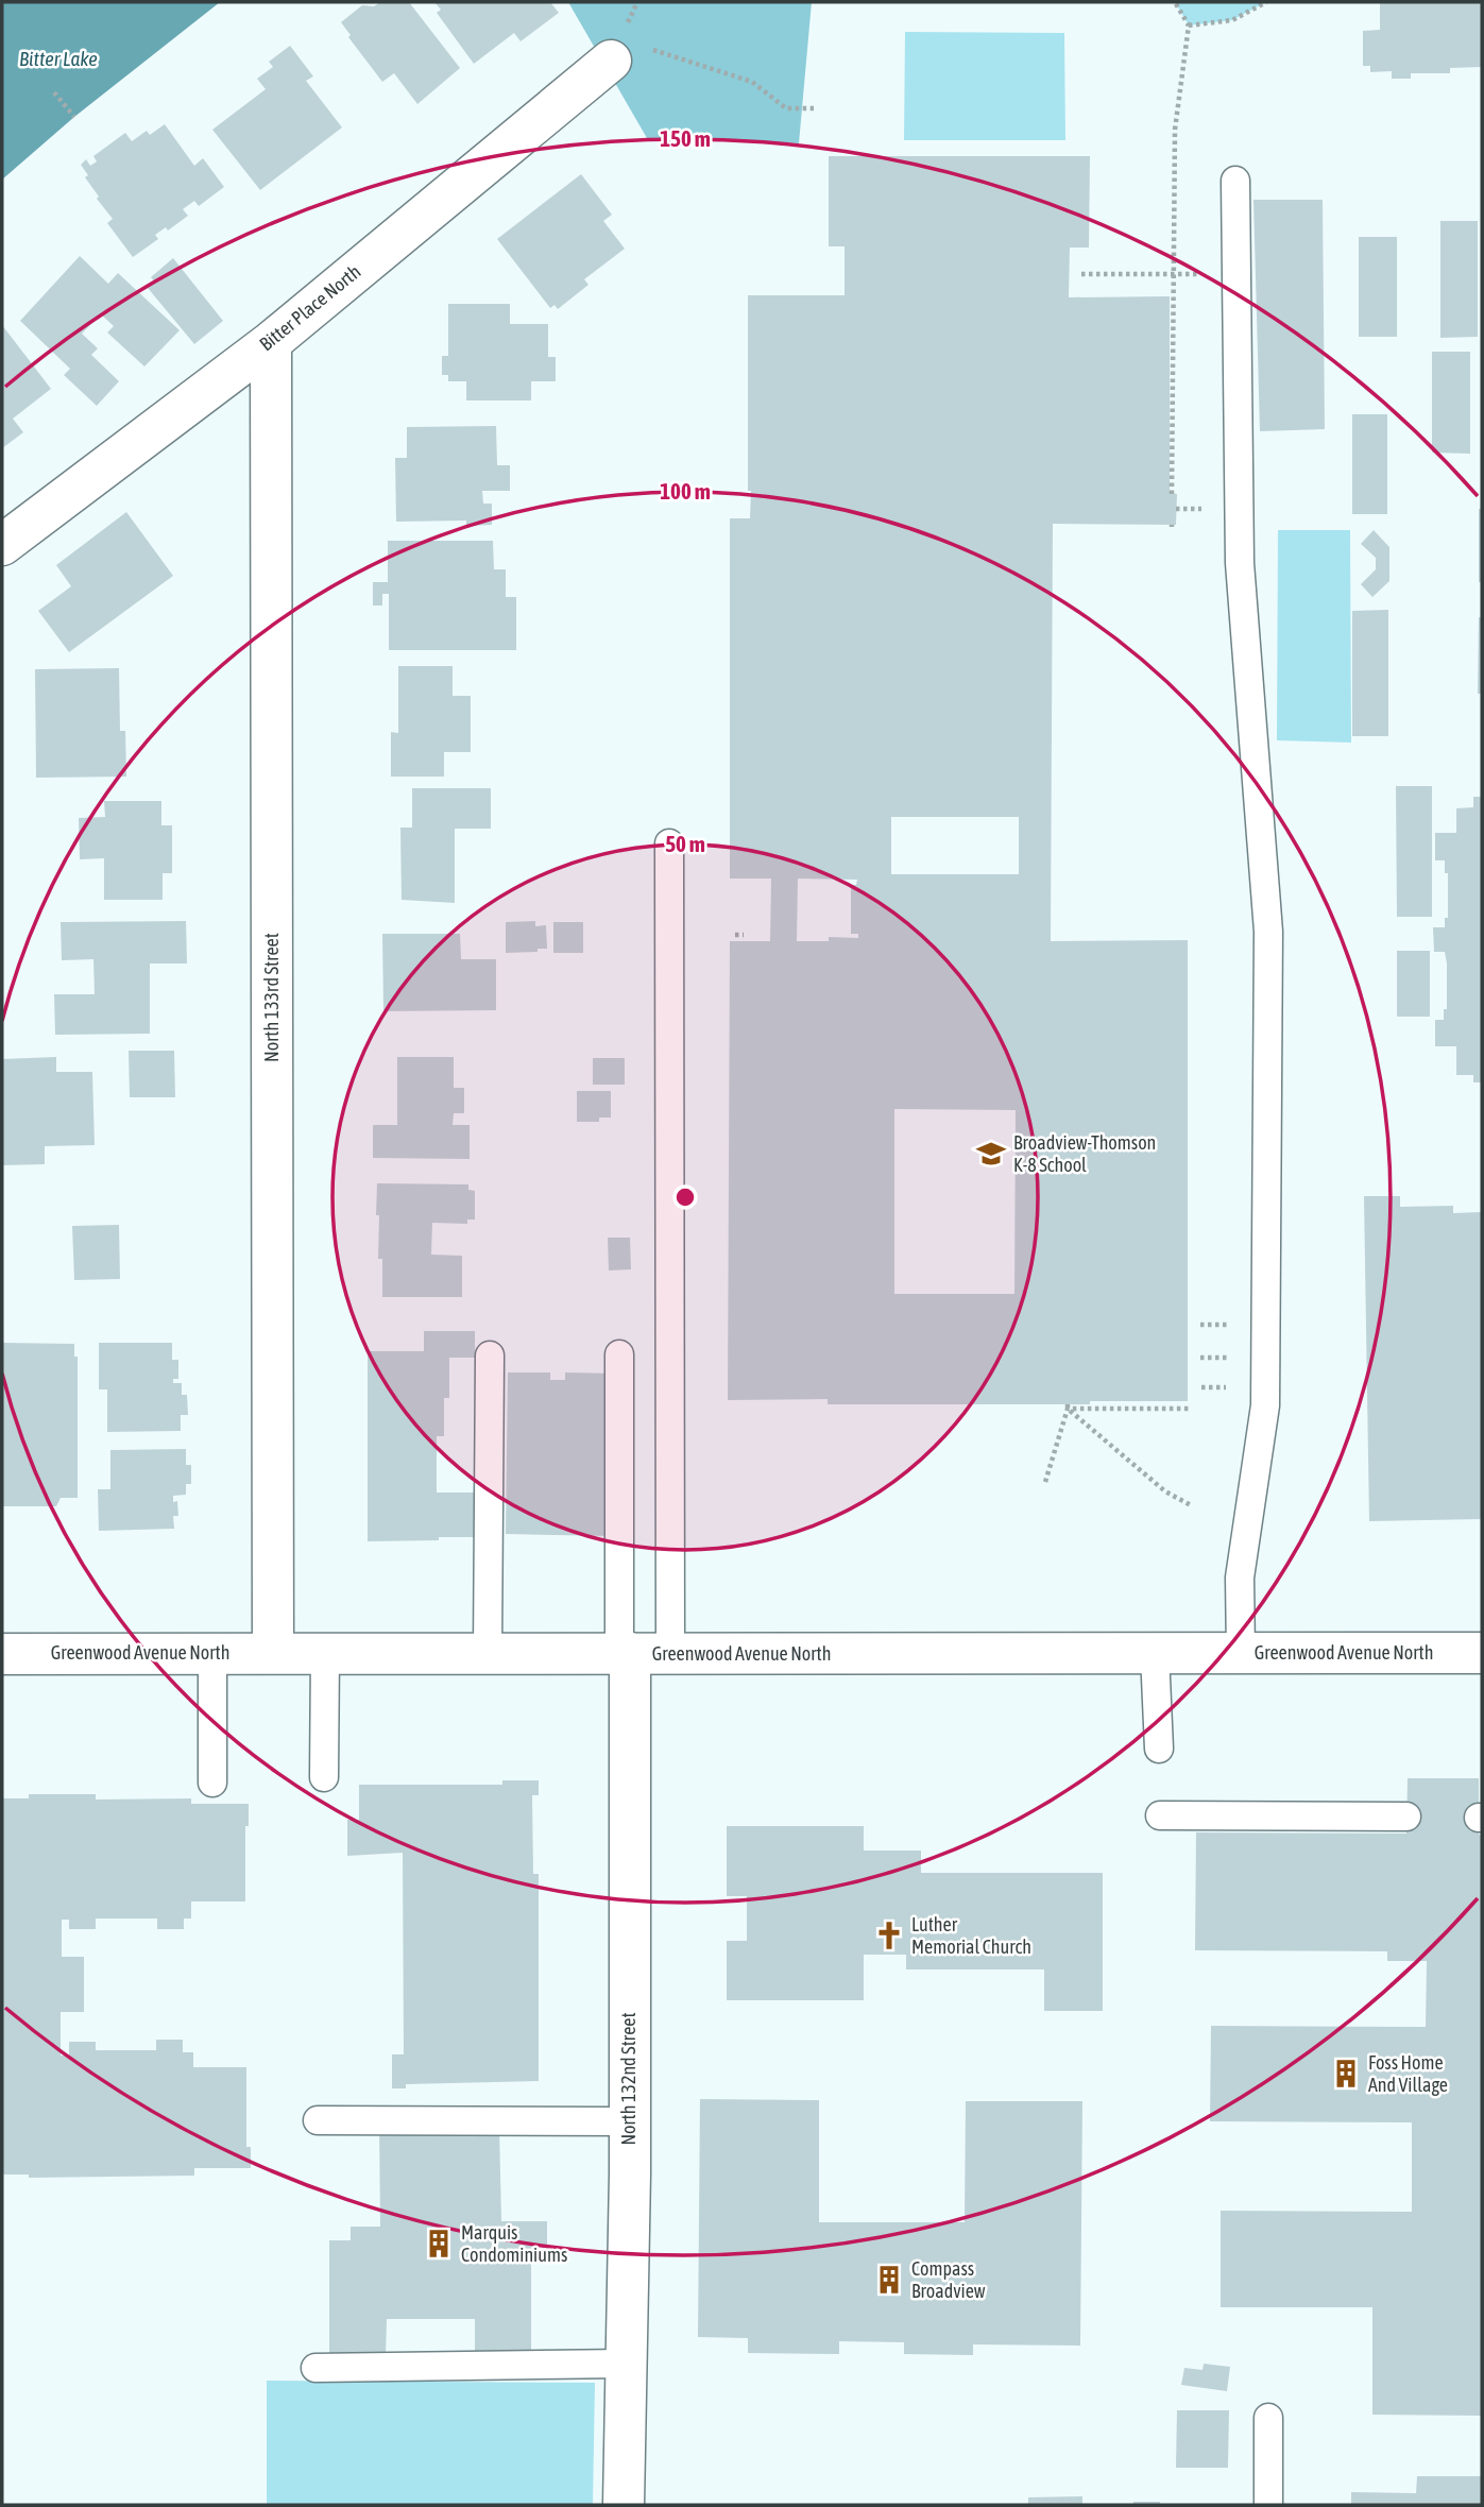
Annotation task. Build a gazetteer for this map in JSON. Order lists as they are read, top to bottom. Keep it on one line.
{"streets":{"street":["Bitter Place North","North 133rd Street","Greenwood Avenue North","North 132nd Street"]},"crossings":[["Bitter Place North","North 133rd Street"],["North 133rd Street","Greenwood Avenue North"],["Greenwood Avenue North","North 132nd Street"]],"water":["Bitter Lake"],"places":{"school or university":["Broadview-Thomson K-8 School"],"church":["Luther Memorial Church"],"building":["Foss Home And Village","Marquis Condominiums","Compass Broadview"]},"rings":["150 m","100 m","50 m"]}
